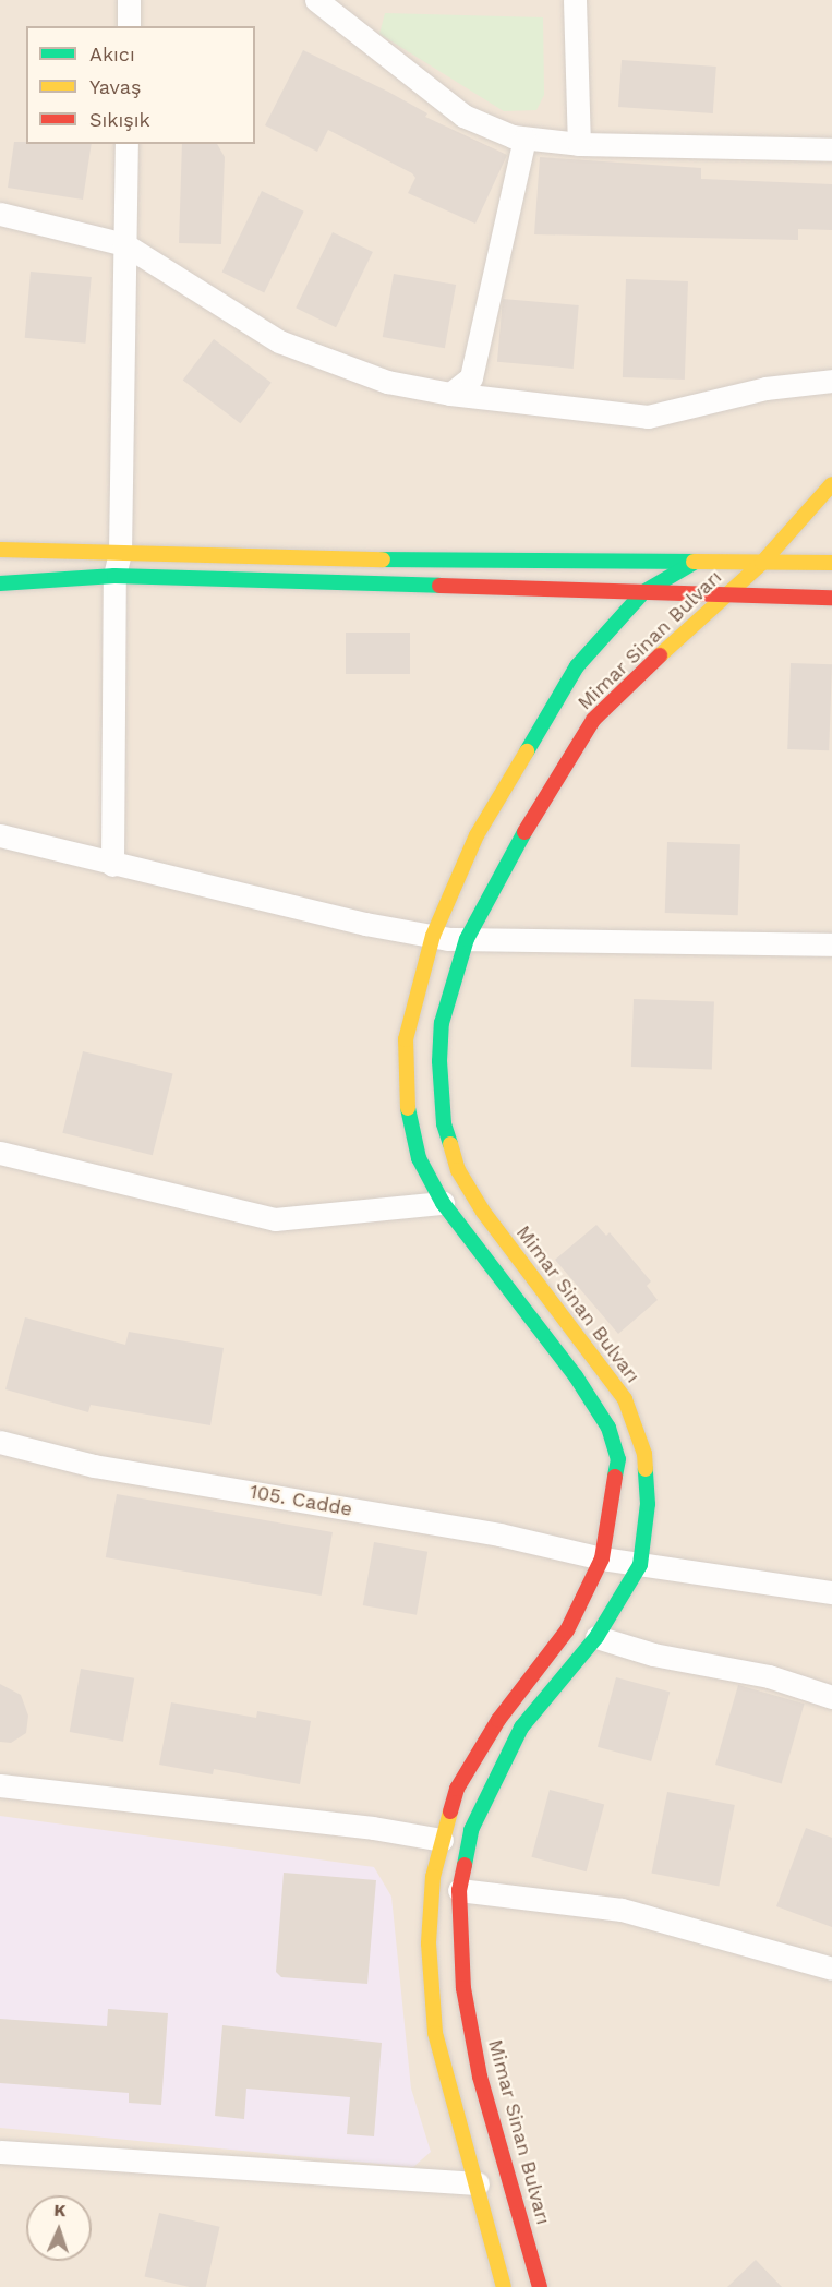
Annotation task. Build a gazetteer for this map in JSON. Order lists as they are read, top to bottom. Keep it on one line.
{"streets":{"main road":["Mimar Sinan Bulvarı"],"street":["105. Cadde"]},"crossings":[["Mimar Sinan Bulvarı","105. Cadde"]],"legend":["Akıcı","Yavaş","Sıkışık"],"north":"top"}
